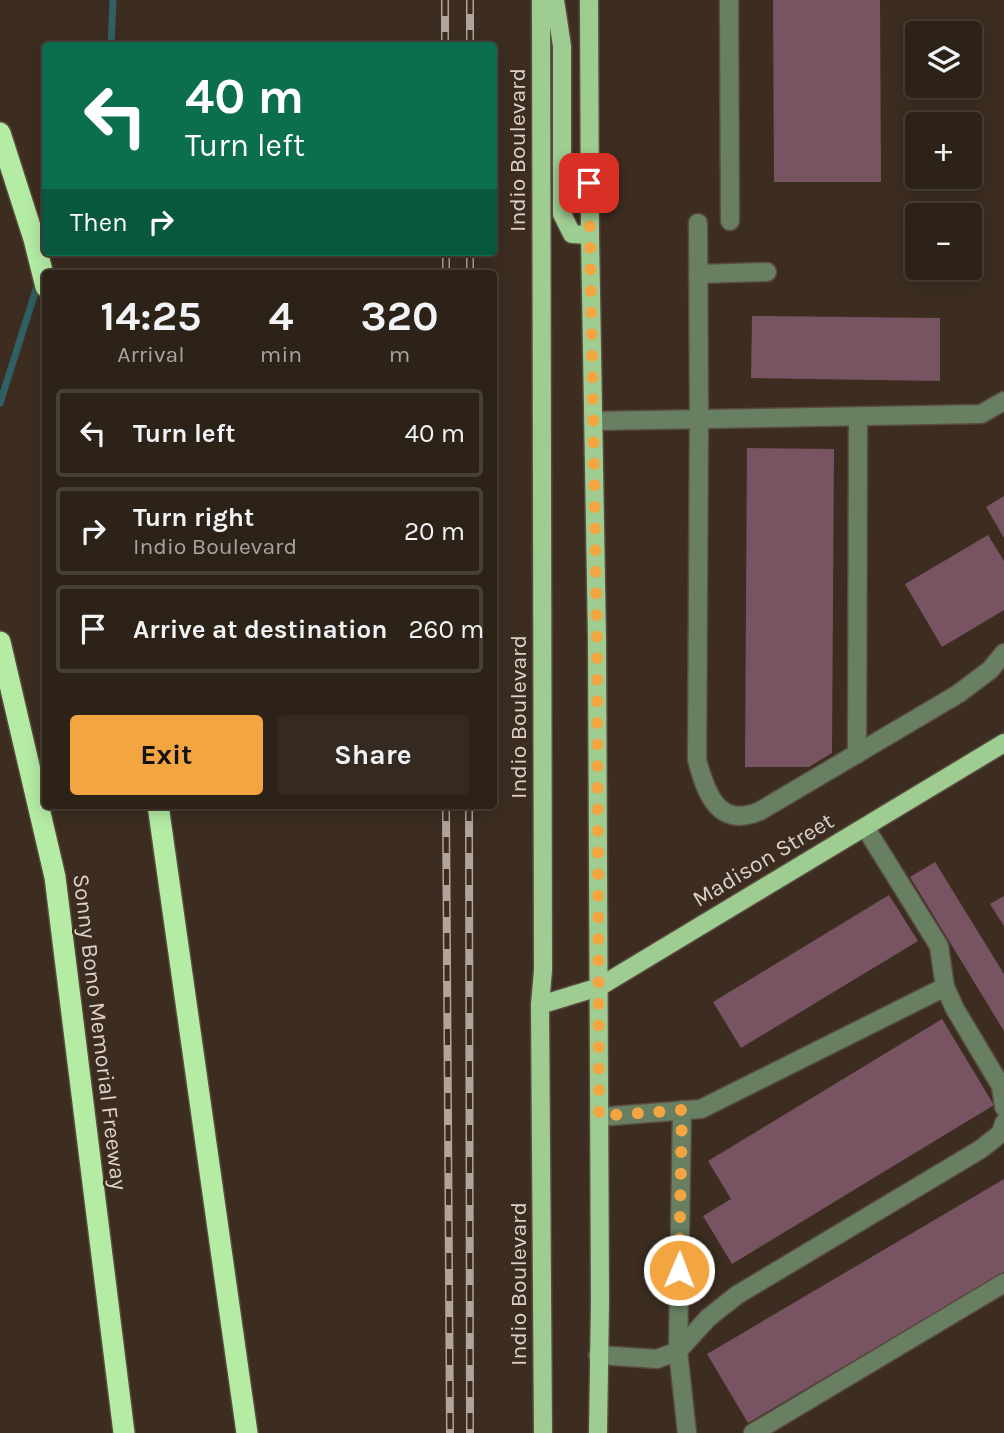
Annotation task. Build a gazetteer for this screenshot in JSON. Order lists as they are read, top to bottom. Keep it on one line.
{"streets":{"highway":["Sonny Bono Memorial Freeway"],"main road":["Indio Boulevard","Madison Street"]},"crossings":[["Indio Boulevard","Madison Street"]],"page":{"map_buttons":["+","−"],"turn":["40 m","Turn left"],"then":"Then","eta":["14:25","Arrival","4","min","320","m"],"list":[{"name":"Turn left","value":"40 m"},{"name":"Turn right","note":"Indio Boulevard","value":"20 m"},{"name":"Arrive at destination","value":"260 m"}],"buttons":["Exit","Share"]}}
